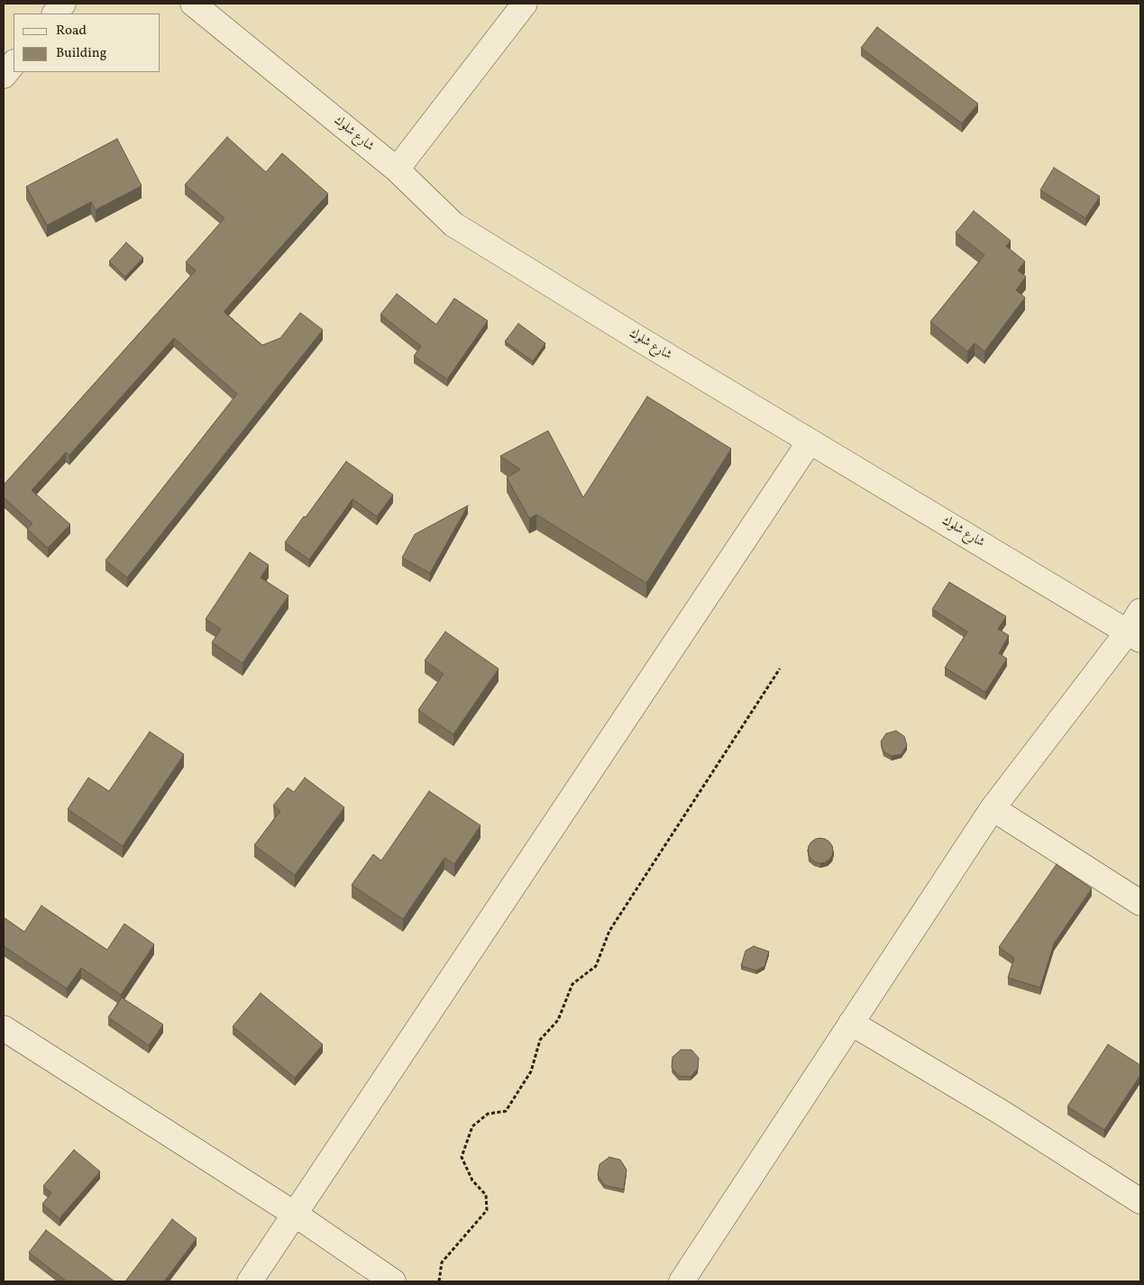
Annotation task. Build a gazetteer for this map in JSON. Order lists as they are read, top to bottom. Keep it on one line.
{"streets":{"street":["شارع شلوك"]},"legend":["Road","Building"]}
